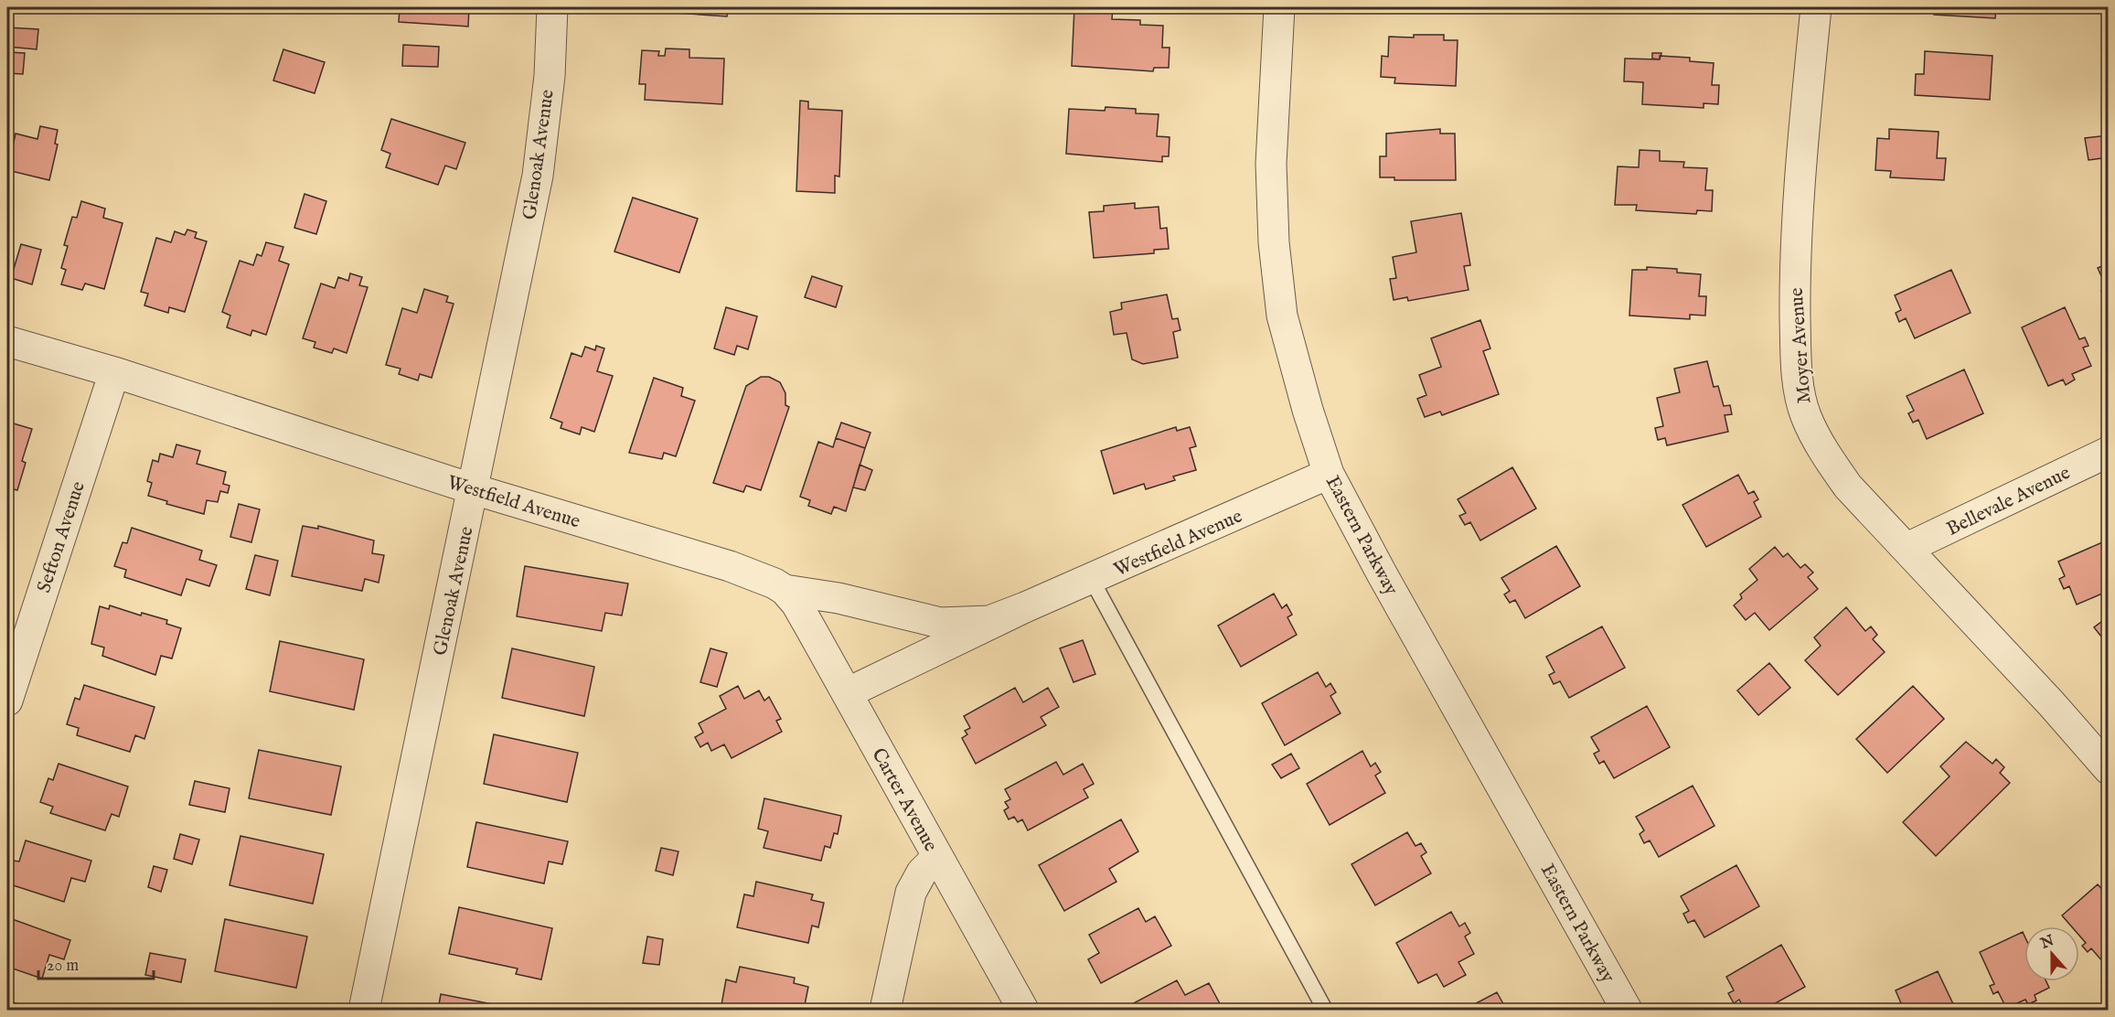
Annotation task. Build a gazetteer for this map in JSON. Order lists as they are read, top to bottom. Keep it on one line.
{"streets":{"street":["Glenoak Avenue","Moyer Avenue","Bellevale Avenue","Westfield Avenue","Eastern Parkway","Sefton Avenue","Carter Avenue"]},"crossings":[["Glenoak Avenue","Westfield Avenue"],["Moyer Avenue","Bellevale Avenue"],["Westfield Avenue","Eastern Parkway"],["Westfield Avenue","Sefton Avenue"],["Westfield Avenue","Carter Avenue"]],"scale_bar":"20 m","north":"top"}
